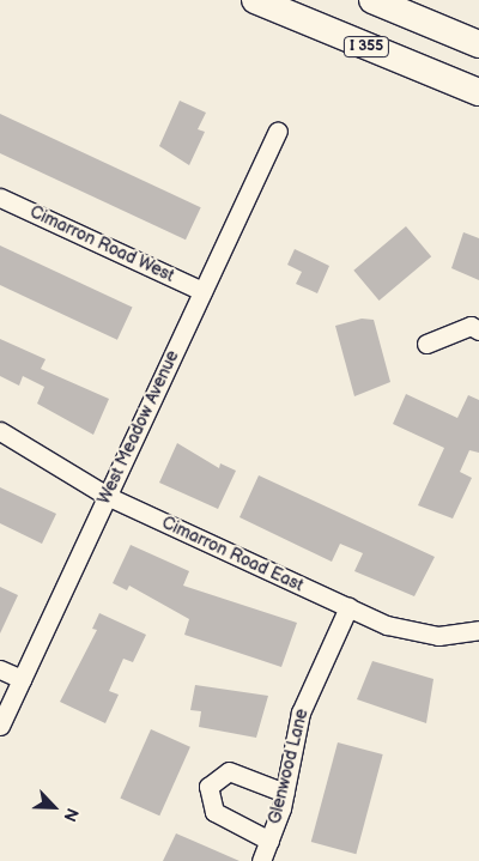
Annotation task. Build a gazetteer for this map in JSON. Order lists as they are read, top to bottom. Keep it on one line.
{"streets":{"highway":["I 355"],"street":["Cimarron Road West","West Meadow Avenue","Cimarron Road East","Glenwood Lane"]},"crossings":[["Cimarron Road West","West Meadow Avenue"],["West Meadow Avenue","Cimarron Road East"],["Cimarron Road East","Glenwood Lane"]],"north":"bottom right"}
